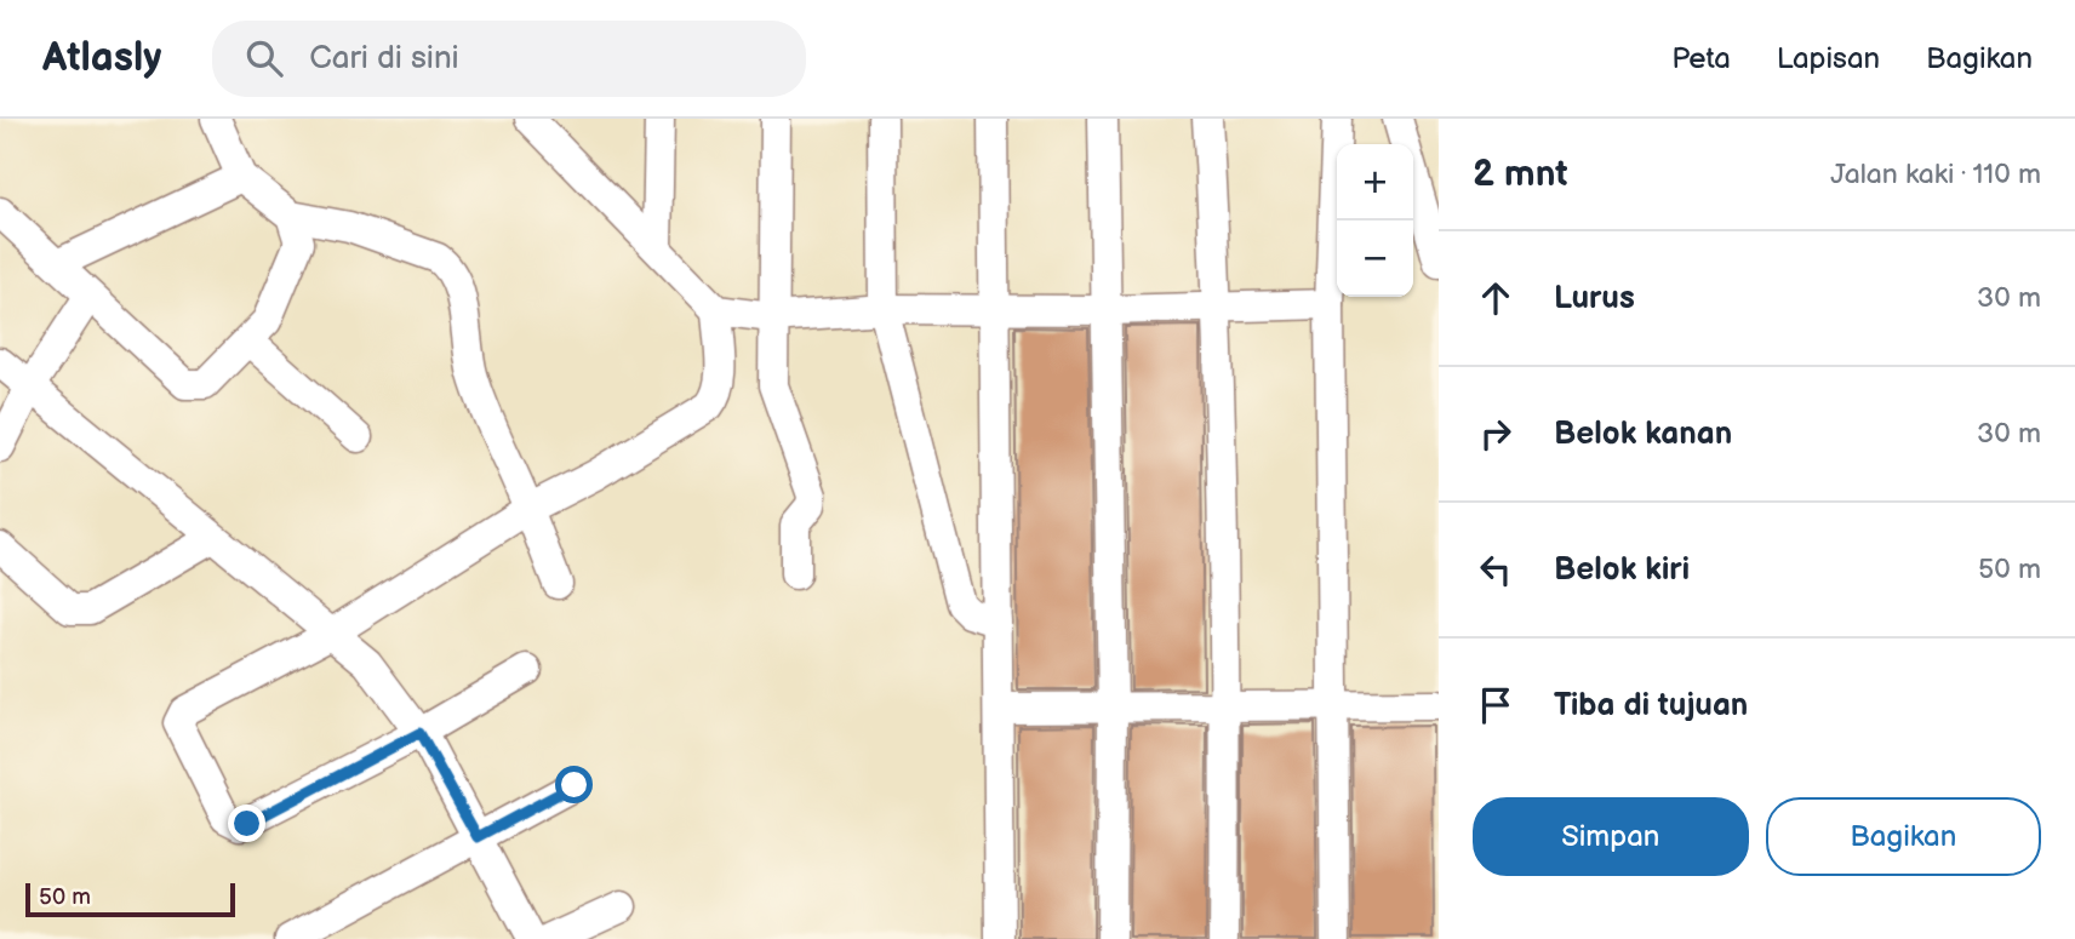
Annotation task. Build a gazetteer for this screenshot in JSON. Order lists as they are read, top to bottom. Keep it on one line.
{"scale_bar":"50 m","page":{"header":"Atlasly","search":"Cari di sini","nav":["Peta","Lapisan","Bagikan"],"heading":["2 mnt","Jalan kaki · 110 m"],"map_buttons":["+","−"],"list":[["Lurus","30 m"],["Belok kanan","30 m"],["Belok kiri","50 m"],"Tiba di tujuan"],"buttons":["Simpan","Bagikan"],"scale":"50 m"}}
